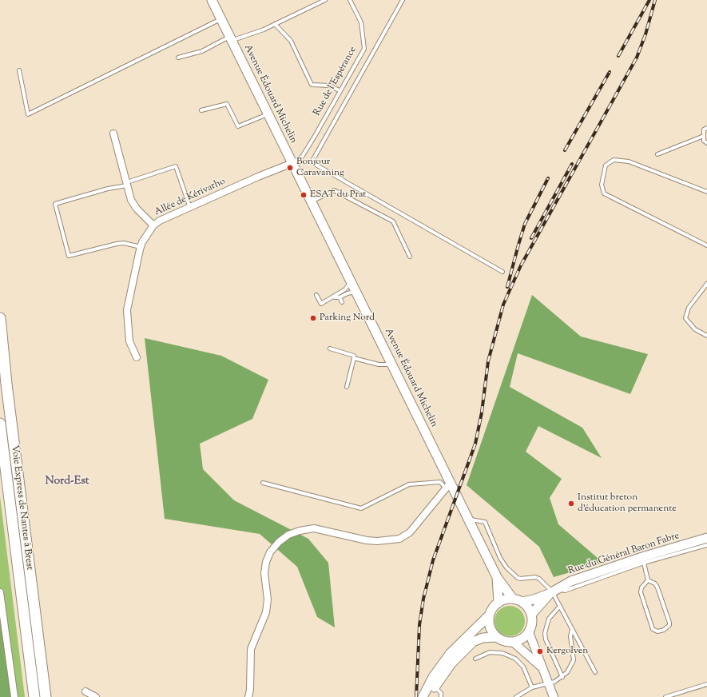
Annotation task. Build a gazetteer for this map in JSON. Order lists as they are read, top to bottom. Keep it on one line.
{"streets":{"highway":["Voie Express de Nantes à Brest"],"main road":["Avenue Édouard Michelin","Rue du Général Baron Fabre"],"street":["Allée de Kérivarho"],"lane":["Rue de l'Espérance"]},"crossings":[["Rue de l'Espérance","Avenue Édouard Michelin"],["Rue de l'Espérance","Allée de Kérivarho"],["Avenue Édouard Michelin","Allée de Kérivarho"],["Avenue Édouard Michelin","Rue du Général Baron Fabre"]],"districts":["Nord-Est"],"places":["Bonjour Caravaning","ESAT du Prat","Parking Nord","Institut breton d’éducation permanente","Kergolven"]}
